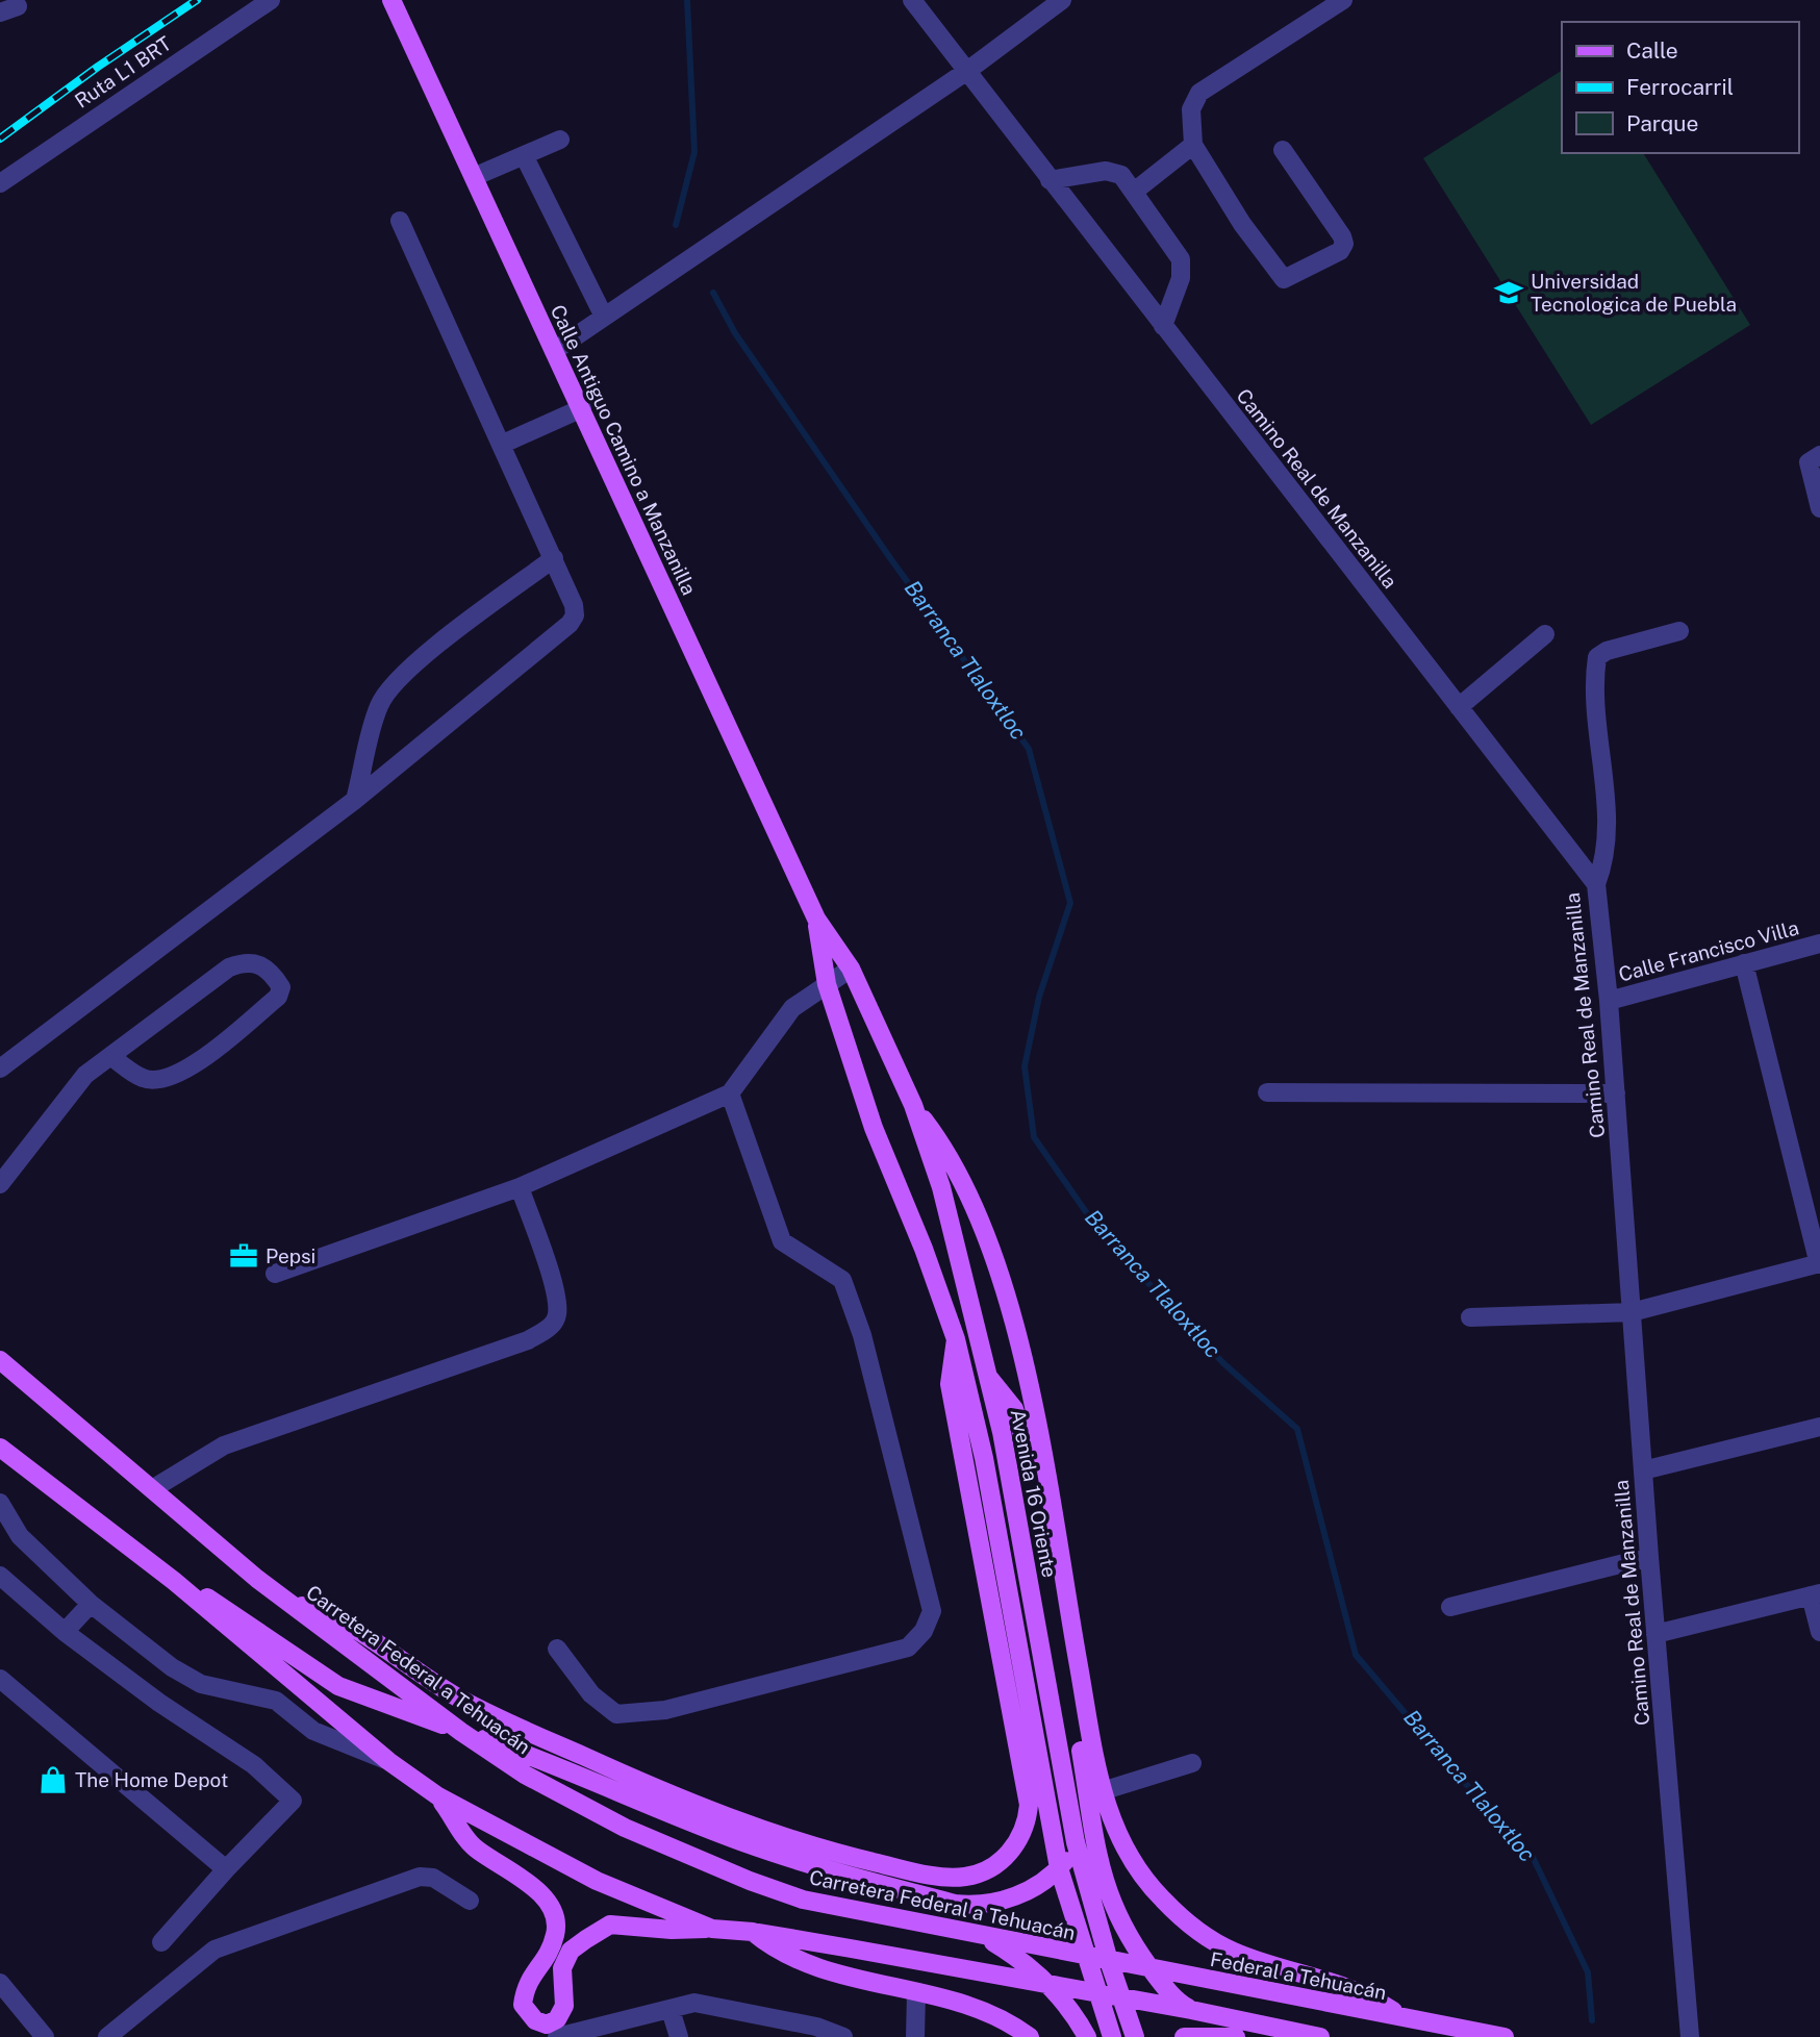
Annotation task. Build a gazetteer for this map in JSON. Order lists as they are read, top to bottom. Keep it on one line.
{"streets":{"main road":["Calle Antiguo Camino a Manzanilla","Avenida 16 Oriente","Carretera Federal a Tehuacán","Federal a Tehuacán"],"street":["Ruta L1 BRT","Camino Real de Manzanilla","Calle Francisco Villa"]},"crossings":[["Calle Antiguo Camino a Manzanilla","Avenida 16 Oriente"],["Camino Real de Manzanilla","Calle Francisco Villa"],["Avenida 16 Oriente","Carretera Federal a Tehuacán"],["Avenida 16 Oriente","Federal a Tehuacán"],["Carretera Federal a Tehuacán","Federal a Tehuacán"]],"water":["Barranca Tlaloxtloc"],"places":{"school or university":["Universidad Tecnologica de Puebla"],"office":["Pepsi"],"shop":["The Home Depot"]},"legend":["Calle","Ferrocarril","Parque"]}
